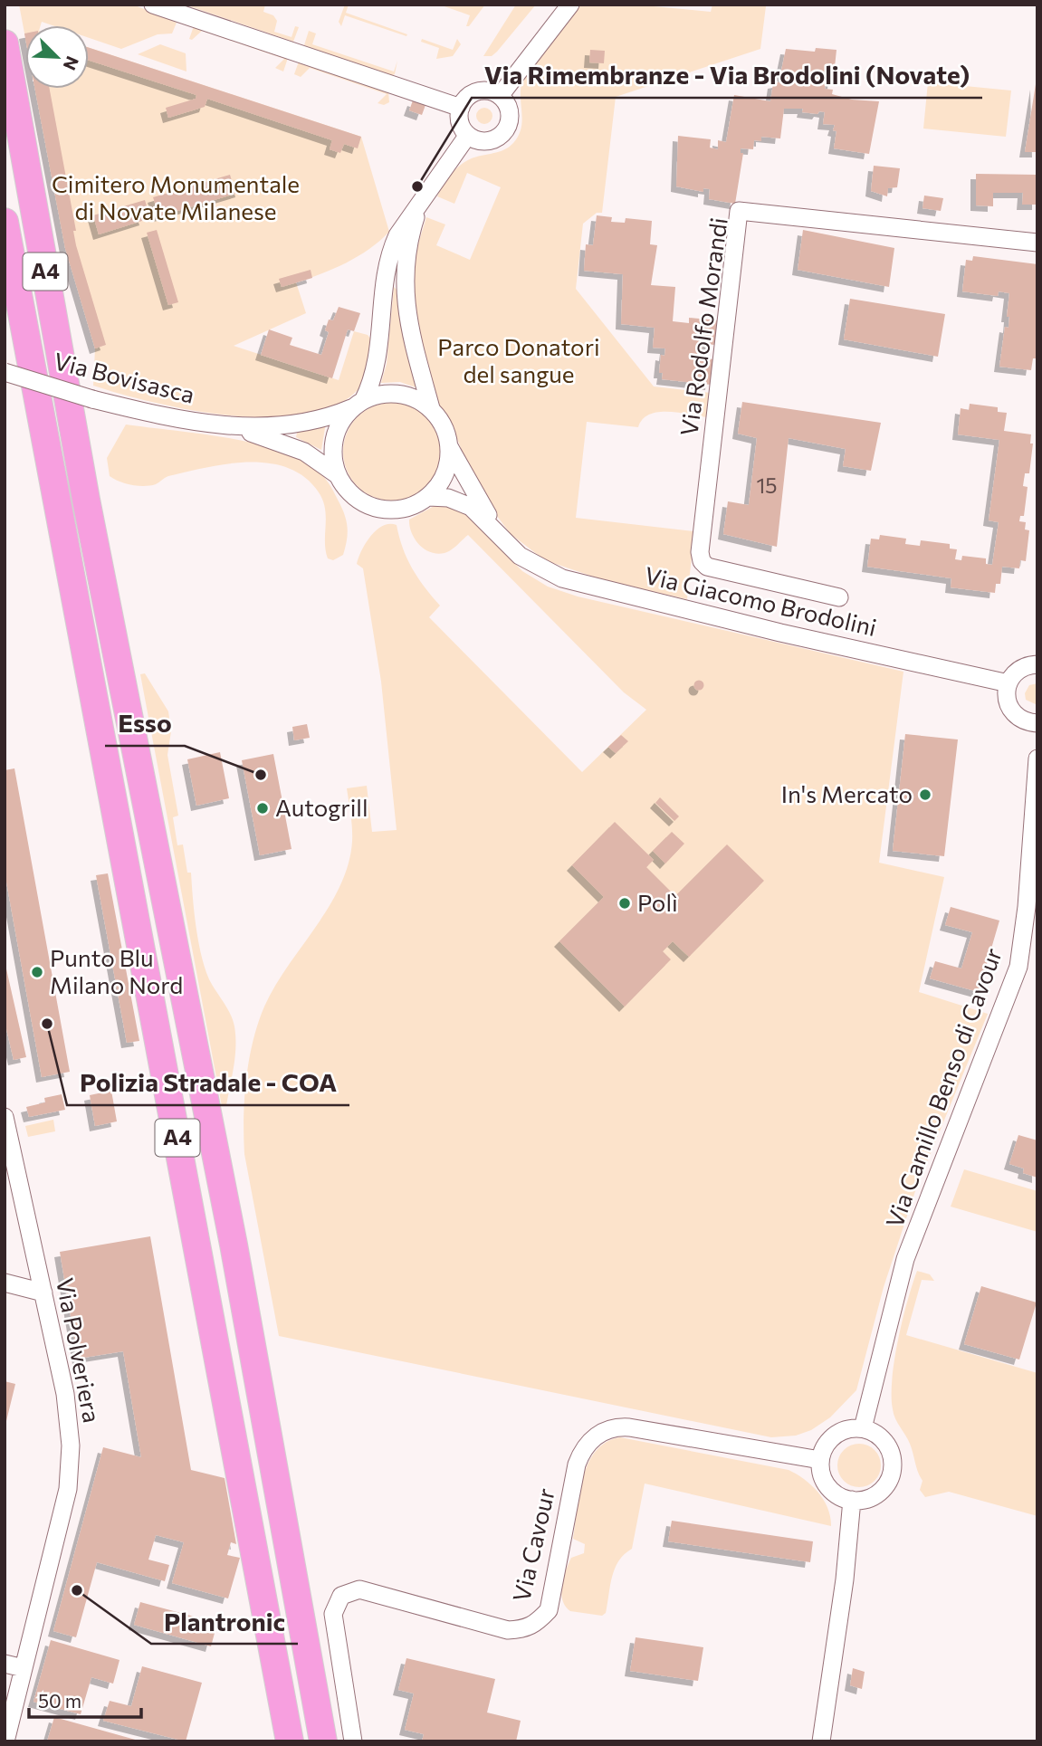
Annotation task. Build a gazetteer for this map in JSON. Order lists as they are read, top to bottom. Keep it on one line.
{"streets":{"highway":["A4"],"street":["Via Rodolfo Morandi","Via Bovisasca","Via Giacomo Brodolini","Via Camillo Benso di Cavour","Via Polveriera","Via Cavour"]},"crossings":[["Via Bovisasca","Via Giacomo Brodolini"],["Via Camillo Benso di Cavour","Via Cavour"]],"parks":["Cimitero Monumentale di Novate Milanese","Parco Donatori del sangue"],"places":["Via Rimembranze - Via Brodolini (Novate)","Esso","In's Mercato","Autogrill","Polì","Punto Blu Milano Nord","Polizia Stradale - COA","Plantronic"],"house_numbers":["15"],"scale_bar":"50 m","north":"bottom right"}
